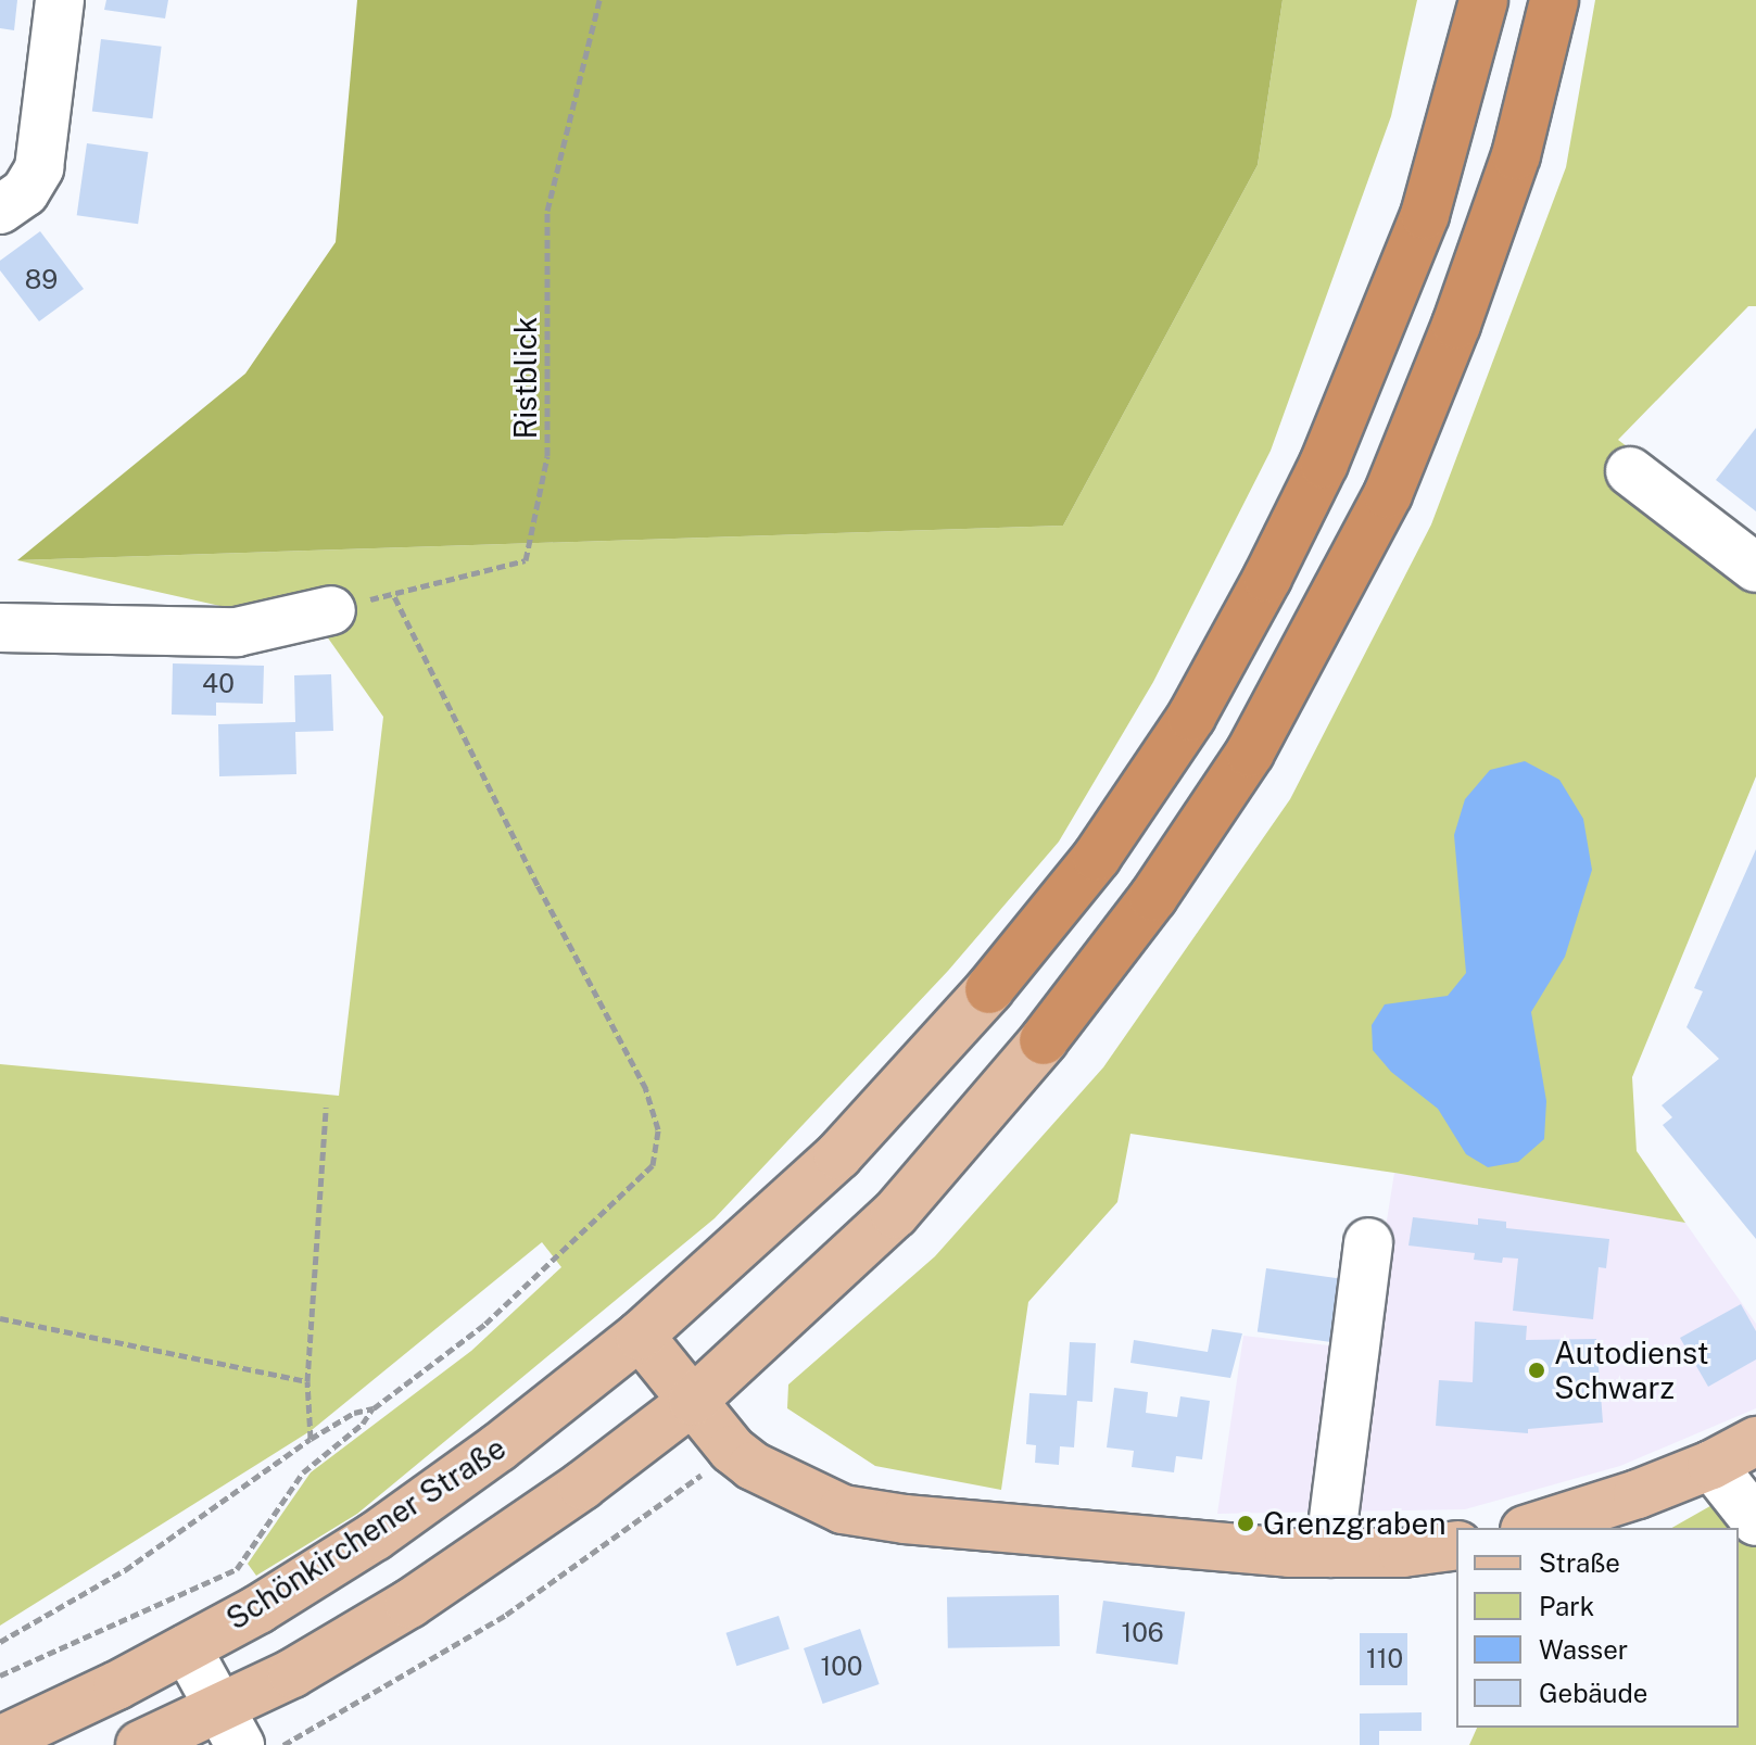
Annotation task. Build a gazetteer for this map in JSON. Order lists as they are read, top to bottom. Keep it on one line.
{"streets":{"main road":["Schönkirchener Straße"],"path":["Ristblick"]},"places":["Autodienst Schwarz","Grenzgraben"],"house_numbers":["89","40","106","110","100"],"legend":["Straße","Park","Wasser","Gebäude"]}
